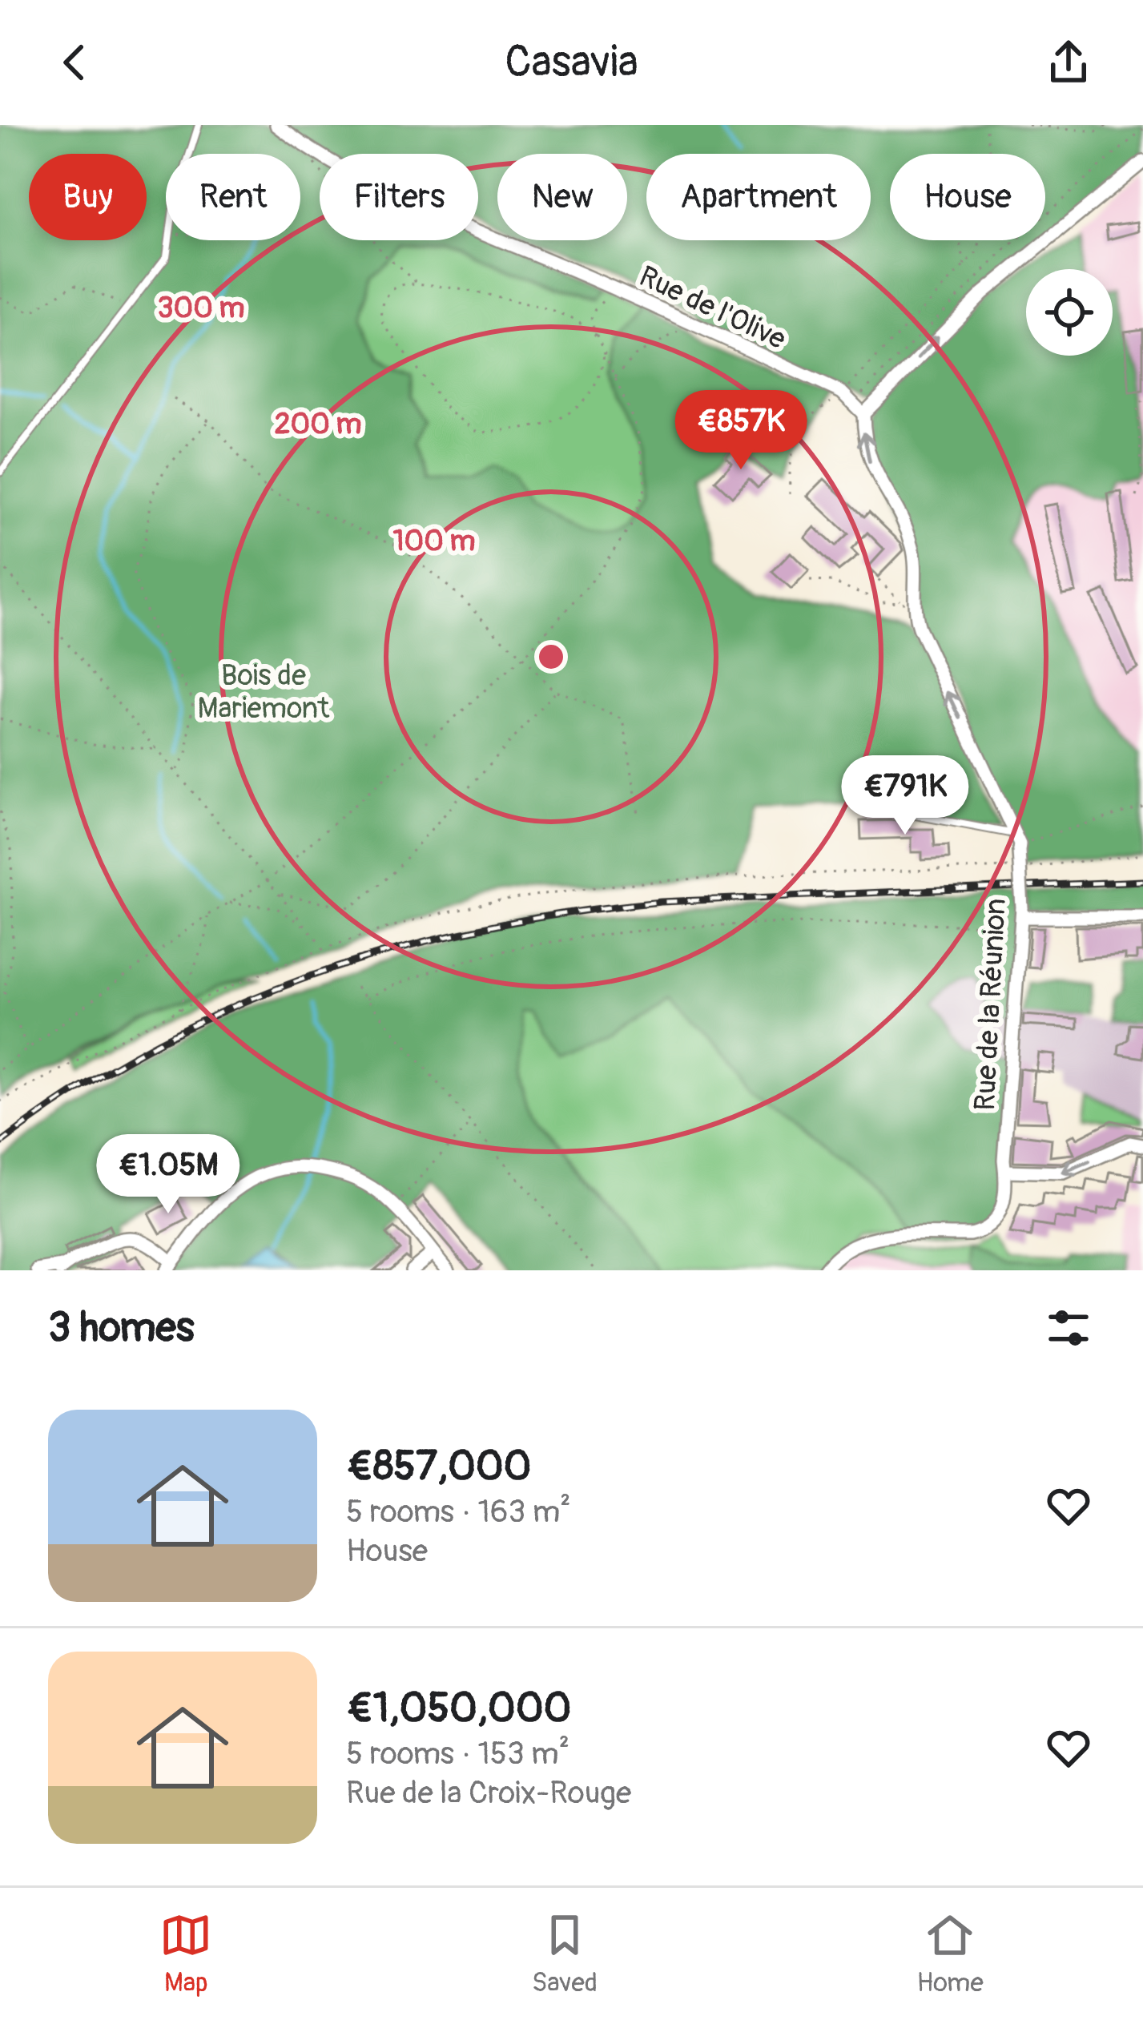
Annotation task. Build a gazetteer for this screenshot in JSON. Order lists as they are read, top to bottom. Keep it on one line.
{"streets":{"street":["Rue de l'Olive","Rue de la Réunion"]},"one_way":["Rue de la Réunion"],"parks":["Bois de Mariemont"],"page":{"header":"Casavia","chip":["Buy","Rent","Filters","New","Apartment","House"],"price":["€857K","€791K","€1.05M"],"heading":"3 homes","list":[{"name":"€857,000","note":"5 rooms · 163 m² · House"},{"name":"€1,050,000","note":"5 rooms · 153 m² · Rue de la Croix-Rouge"}],"tabs":["Map","Saved","Home"]},"rings":["300 m","200 m","100 m"]}
